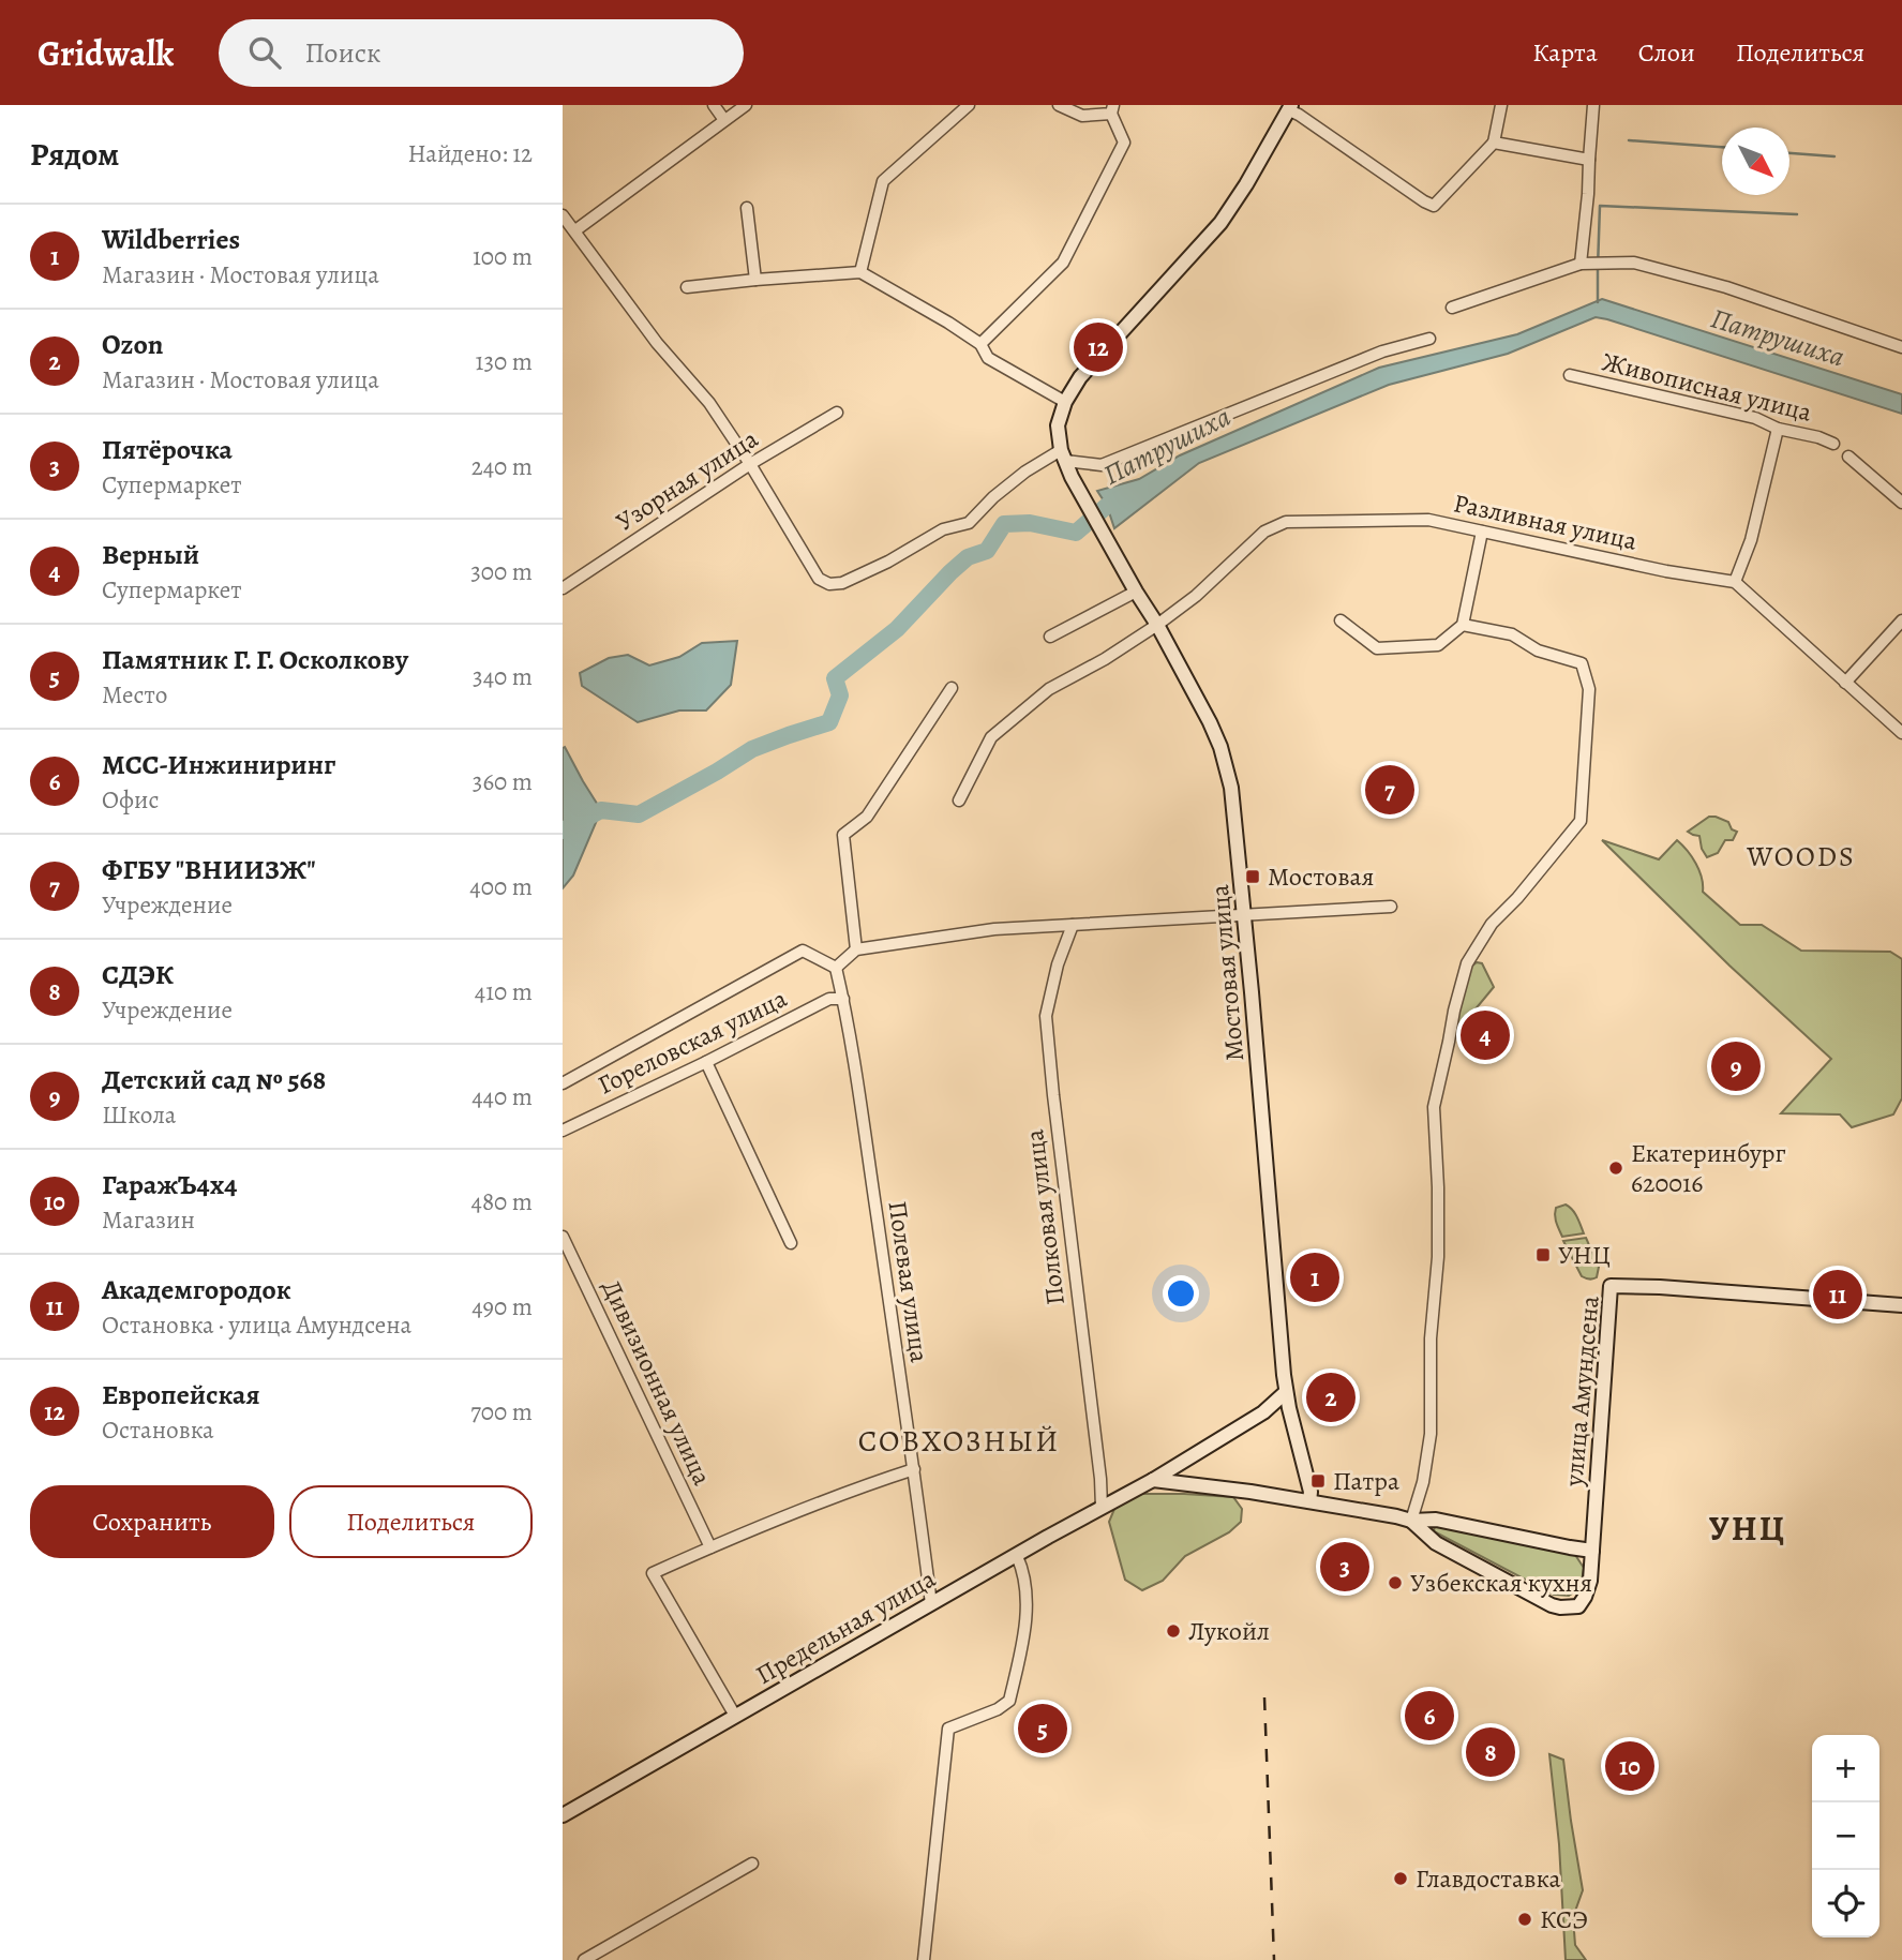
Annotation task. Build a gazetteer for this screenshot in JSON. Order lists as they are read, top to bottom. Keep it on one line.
{"streets":{"street":["Живописная улица","Узорная улица","Разливная улица","Мостовая улица","Гореловская улица","Полковая улица","Полевая улица","Дивизионная улица","улица Амундсена","Предельная улица"]},"crossings":[["Разливная улица","Мостовая улица"],["Мостовая улица","Предельная улица"],["Гореловская улица","Полевая улица"],["Полковая улица","Предельная улица"],["Полевая улица","Предельная улица"]],"districts":["WOODS","СОВХОЗНЫЙ","УНЦ"],"water":["Патрушиха"],"places":{"transit":["Мостовая","УНЦ","Патра"],"other":["Екатеринбург 620016","Узбекская кухня","Лукойл","Главдоставка","КСЭ"]},"north":"bottom right","page":{"header":"Gridwalk","search":"Поиск","nav":["Карта","Слои","Поделиться"],"heading":["Рядом","Найдено: 12"],"list":[{"mark":"1","name":"Wildberries","note":"Магазин · Мостовая улица","value":"100 m"},{"mark":"2","name":"Ozon","note":"Магазин · Мостовая улица","value":"130 m"},{"mark":"3","name":"Пятёрочка","note":"Супермаркет","value":"240 m"},{"mark":"4","name":"Верный","note":"Супермаркет","value":"300 m"},{"mark":"5","name":"Памятник Г. Г. Осколкову","note":"Место","value":"340 m"},{"mark":"6","name":"МСС-Инжиниринг","note":"Офис","value":"360 m"},{"mark":"7","name":"ФГБУ \"ВНИИЗЖ\"","note":"Учреждение","value":"400 m"},{"mark":"8","name":"СДЭК","note":"Учреждение","value":"410 m"},{"mark":"9","name":"Детский сад № 568","note":"Школа","value":"440 m"},{"mark":"10","name":"ГаражЪ4х4","note":"Магазин","value":"480 m"},{"mark":"11","name":"Академгородок","note":"Остановка · улица Амундсена","value":"490 m"},{"mark":"12","name":"Европейская","note":"Остановка","value":"700 m"}],"pins":["12","7","4","9","1","11","2","3","6","5","8","10"],"buttons":["Сохранить","Поделиться"],"map_buttons":["+","−"]}}
